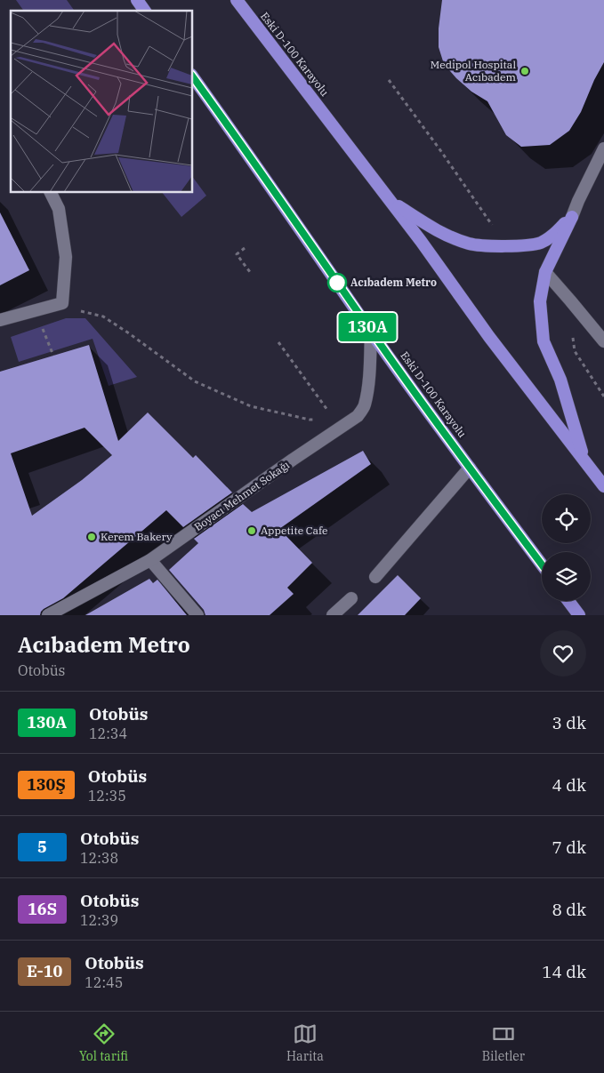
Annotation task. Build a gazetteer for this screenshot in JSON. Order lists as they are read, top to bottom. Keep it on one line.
{"streets":{"highway":["Eski D-100 Karayolu"],"street":["Boyacı Mehmet Sokağı"]},"crossings":[["Eski D-100 Karayolu","Boyacı Mehmet Sokağı"]],"places":["Medipol Hospital Acıbadem","Acıbadem Metro","Appetite Cafe","Kerem Bakery"],"lines":["bus line 130A"],"page":{"on_map":"130A","heading":["Acıbadem Metro","Otobüs"],"list":[{"mark":"130A","name":"Otobüs","note":"12:34","value":"3 dk"},{"mark":"130Ş","name":"Otobüs","note":"12:35","value":"4 dk"},{"mark":"5","name":"Otobüs","note":"12:38","value":"7 dk"},{"mark":"16S","name":"Otobüs","note":"12:39","value":"8 dk"},{"mark":"E-10","name":"Otobüs","note":"12:45","value":"14 dk"}],"tabs":["Yol tarifi","Harita","Biletler"]}}
